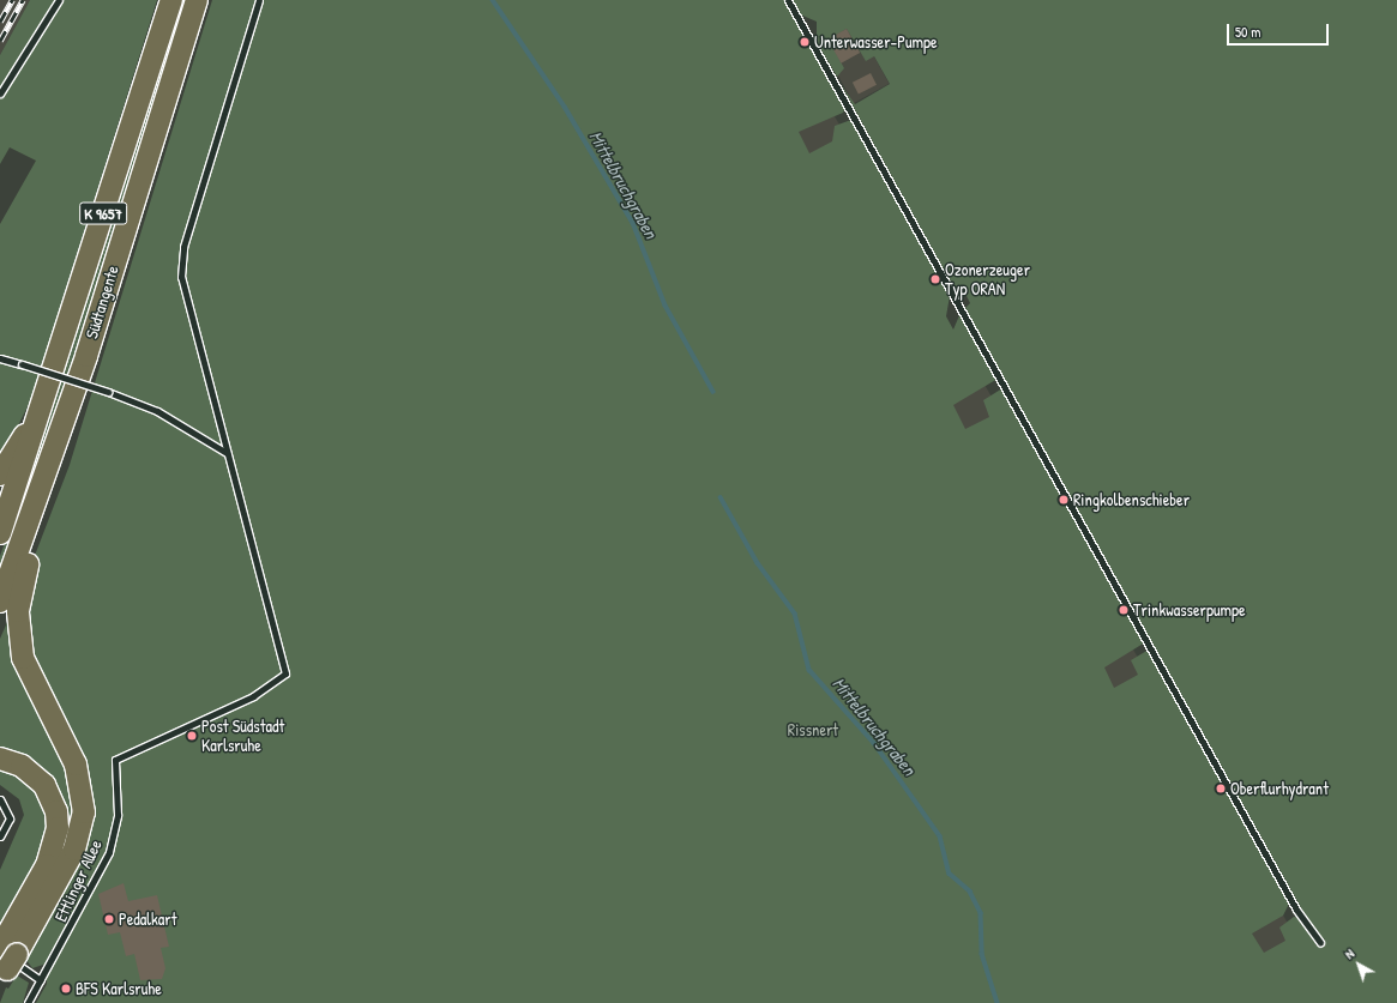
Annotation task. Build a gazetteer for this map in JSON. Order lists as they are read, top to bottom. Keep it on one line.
{"streets":{"highway":["K 9657","Südtangente"],"lane":["Ettlinger Allee"]},"water":["Mittelbruchgraben"],"parks":["Rissnert"],"places":["Unterwasser-Pumpe","Ozonerzeuger Typ ORAN","Ringkolbenschieber","Trinkwasserpumpe","Post Südstadt Karlsruhe","Oberflurhydrant","Pedalkart","BFS Karlsruhe"],"scale_bar":"50 m","north":"top left"}
